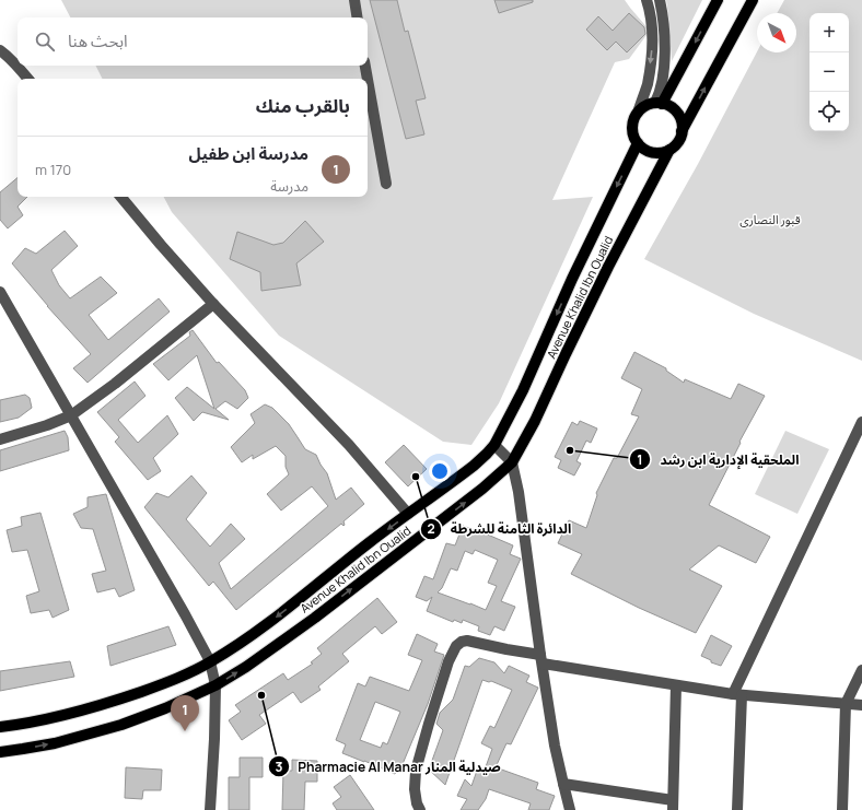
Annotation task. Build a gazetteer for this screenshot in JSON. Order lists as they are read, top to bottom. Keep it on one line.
{"streets":{"main road":["Avenue Khalid Ibn Oualid"]},"parks":["قبور النصارى"],"places":["الملحقية الإدارية ابن رشد","الدائرة الثامنة للشرطة","Pharmacie Al Manar صيدلية المنار"],"north":"bottom right","page":{"map_buttons":["+","−"],"search":"ابحث هنا","heading":"بالقرب منك","list":[{"mark":"1","name":"مدرسة ابن طفيل","note":"مدرسة","value":"170 m"}],"pins":"1"}}
